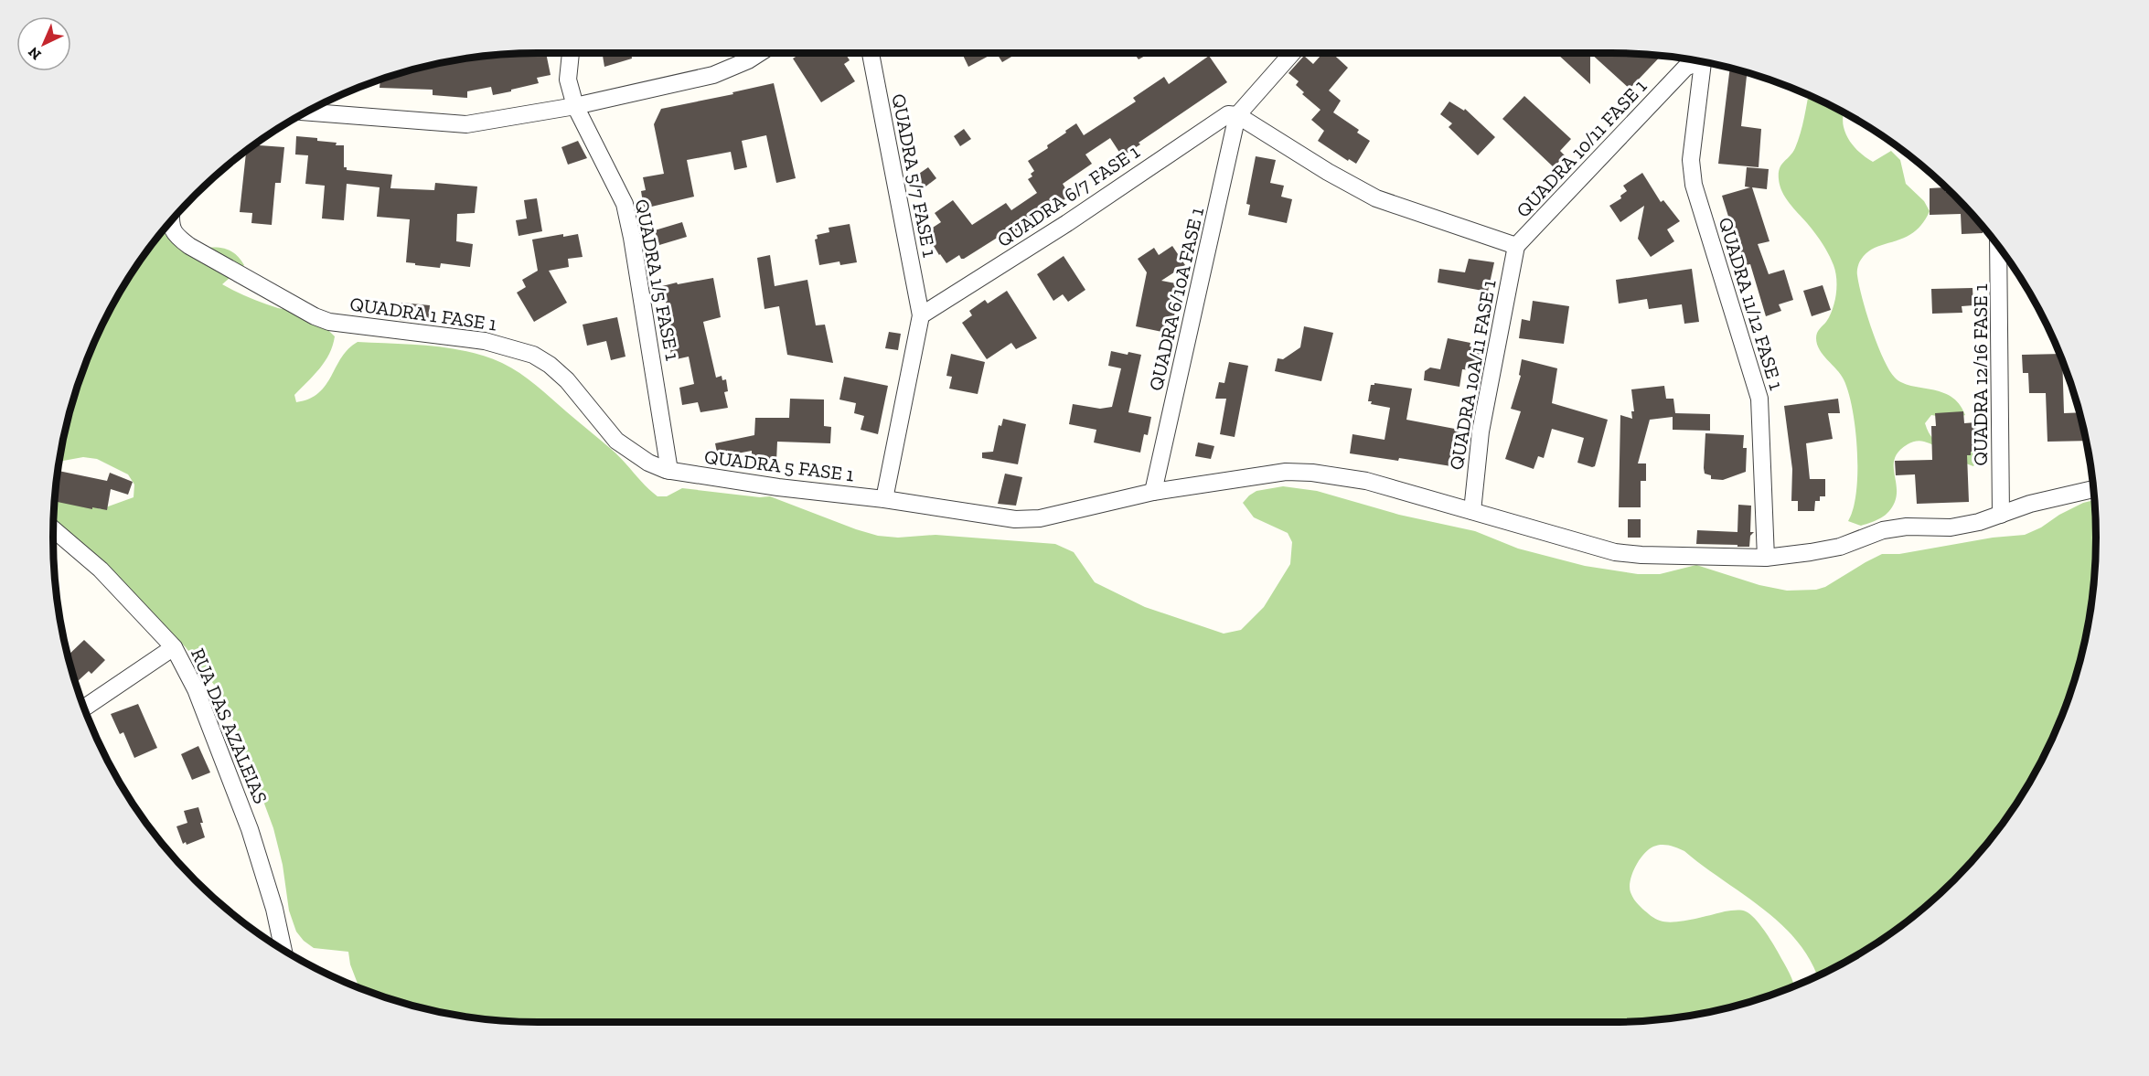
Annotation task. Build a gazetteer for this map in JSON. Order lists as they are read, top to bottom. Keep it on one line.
{"streets":{"street":["QUADRA 10/11 FASE 1","QUADRA 5/7 FASE 1","QUADRA 6/7 FASE 1","QUADRA 1/5 FASE 1","QUADRA 6/10A FASE 1","QUADRA 11/12 FASE 1","QUADRA 1 FASE 1","QUADRA 10A/11 FASE 1","QUADRA 12/16 FASE 1","QUADRA 5 FASE 1","RUA DAS AZALEIAS"]},"crossings":[["QUADRA 10/11 FASE 1","QUADRA 10A/11 FASE 1"],["QUADRA 5/7 FASE 1","QUADRA 6/7 FASE 1"],["QUADRA 6/7 FASE 1","QUADRA 6/10A FASE 1"],["QUADRA 1/5 FASE 1","QUADRA 1 FASE 1"],["QUADRA 1/5 FASE 1","QUADRA 5 FASE 1"],["QUADRA 6/10A FASE 1","QUADRA 5 FASE 1"],["QUADRA 11/12 FASE 1","QUADRA 5 FASE 1"],["QUADRA 1 FASE 1","QUADRA 5 FASE 1"],["QUADRA 10A/11 FASE 1","QUADRA 5 FASE 1"],["QUADRA 12/16 FASE 1","QUADRA 5 FASE 1"]],"north":"bottom left"}
